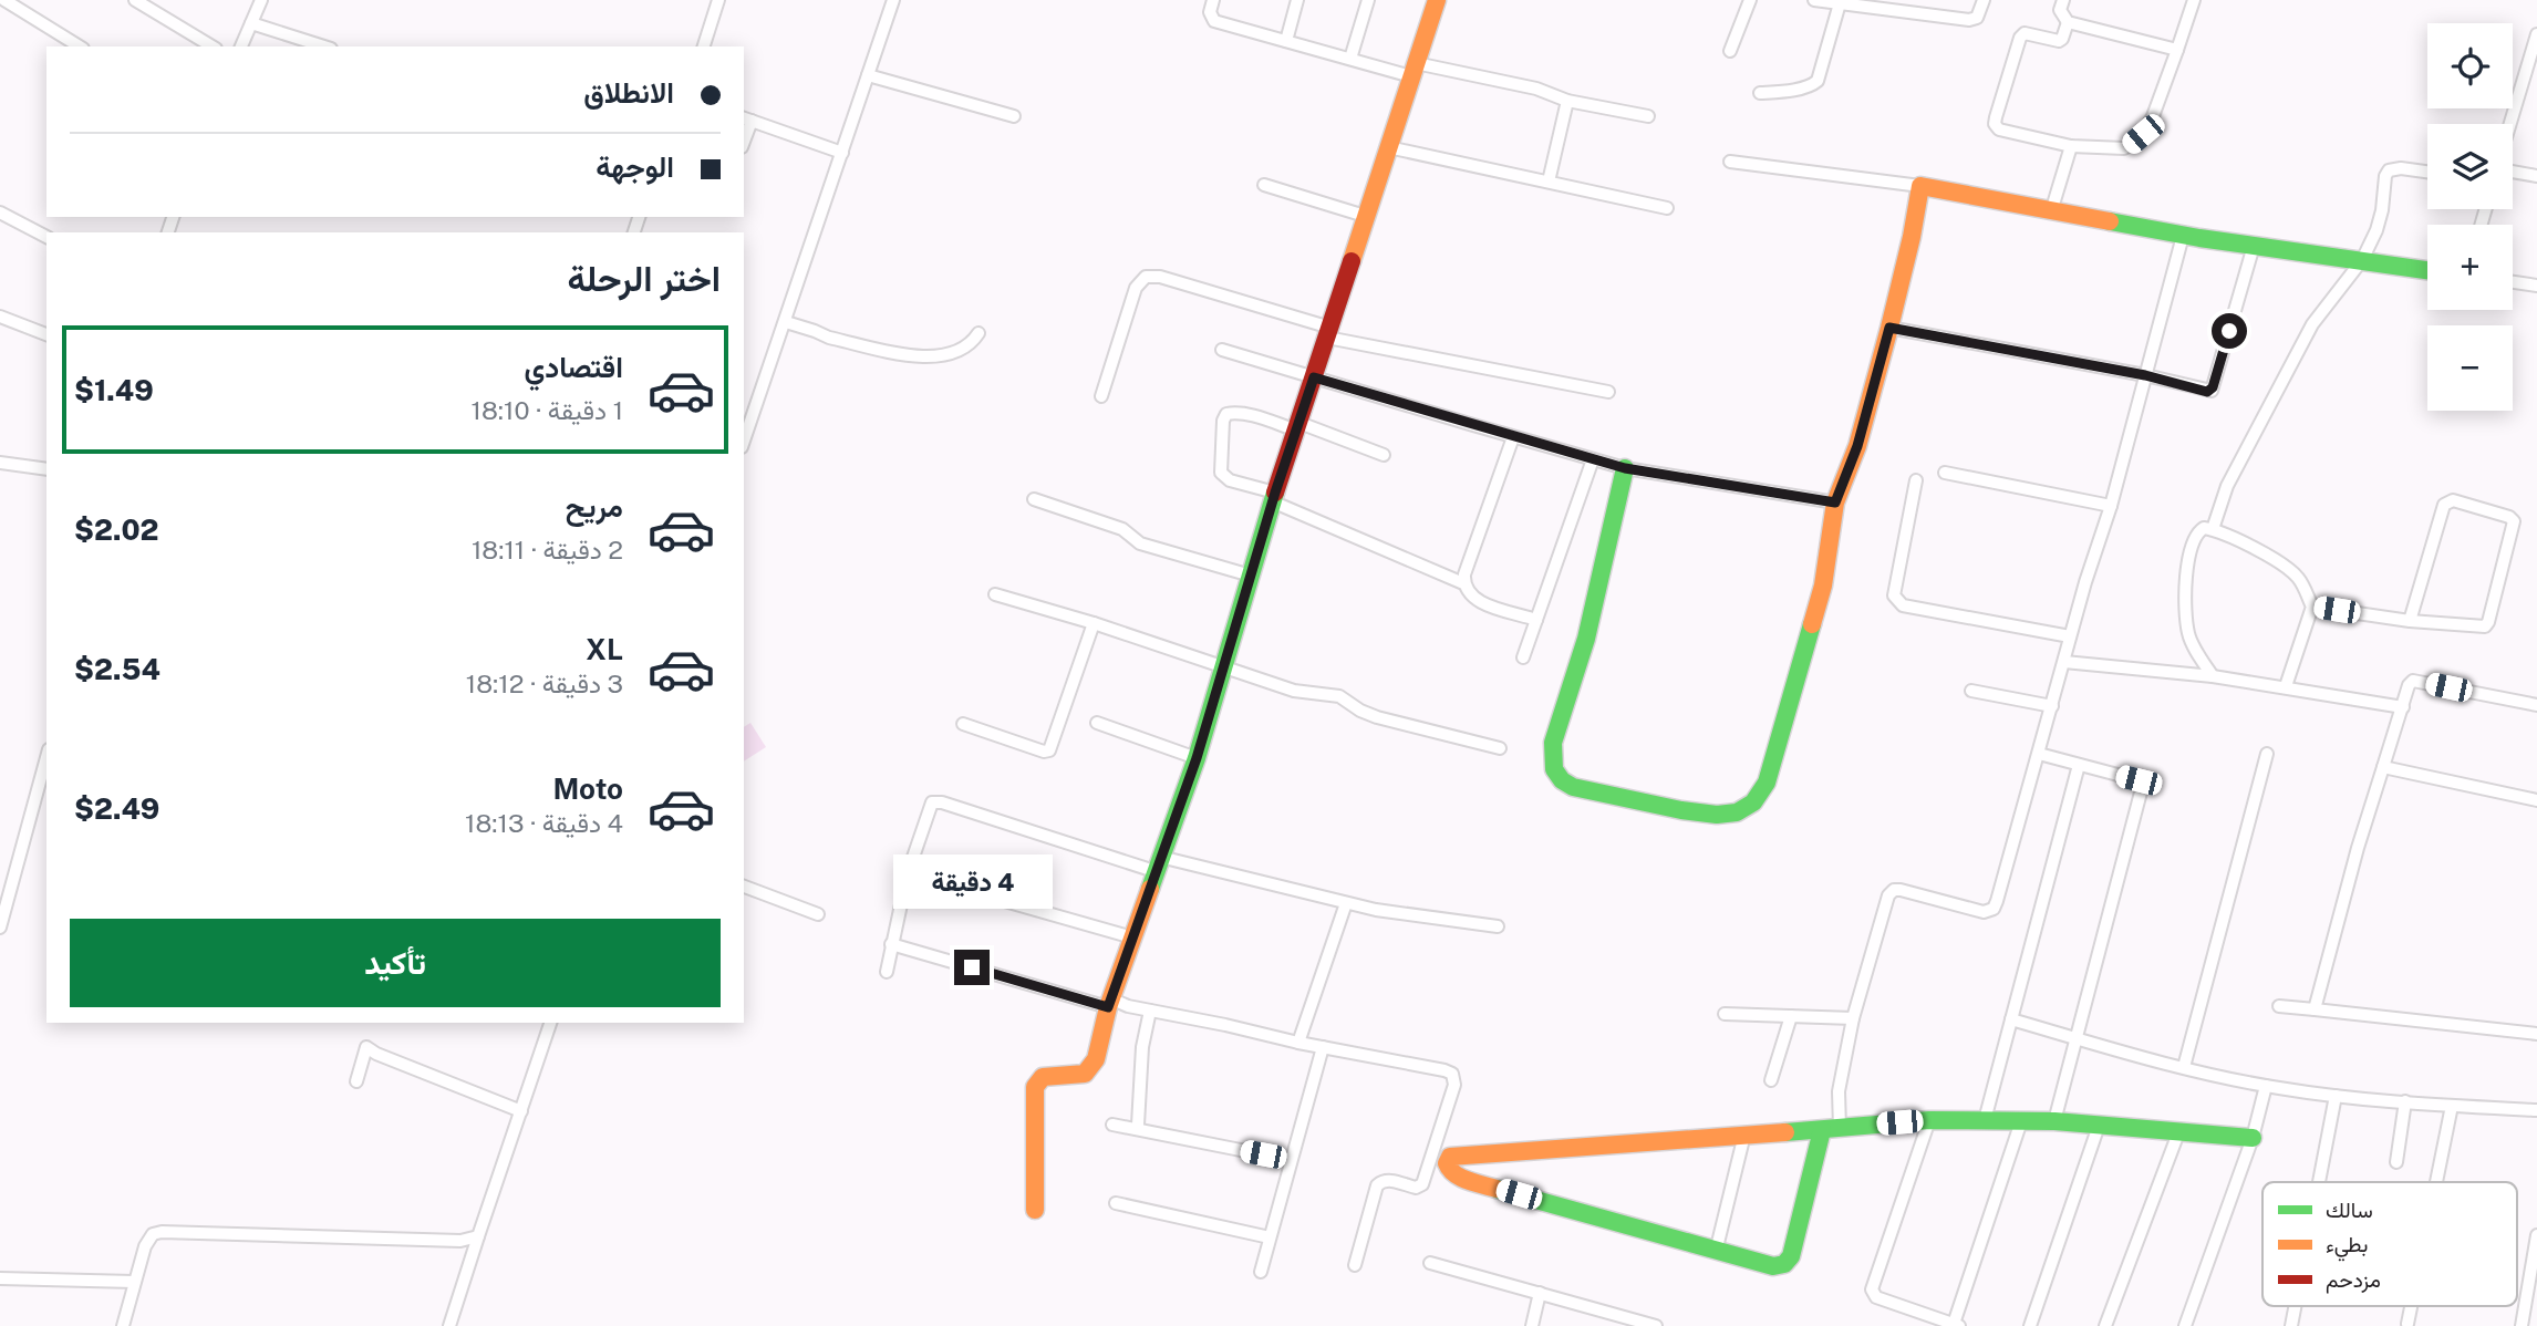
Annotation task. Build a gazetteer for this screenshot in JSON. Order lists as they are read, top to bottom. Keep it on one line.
{"legend":["سالك","بطيء","مزدحم"],"page":{"map_buttons":["+","−"],"banner":["الانطلاق","الوجهة"],"heading":"اختر الرحلة","list":[{"name":"اقتصادي","note":"1 دقيقة · 18:10","value":"$1.49"},{"name":"مريح","note":"2 دقيقة · 18:11","value":"$2.02"},{"name":"XL","note":"3 دقيقة · 18:12","value":"$2.54"},{"name":"Moto","note":"4 دقيقة · 18:13","value":"$2.49"}],"bubble":"4 دقيقة","buttons":"تأكيد"}}
